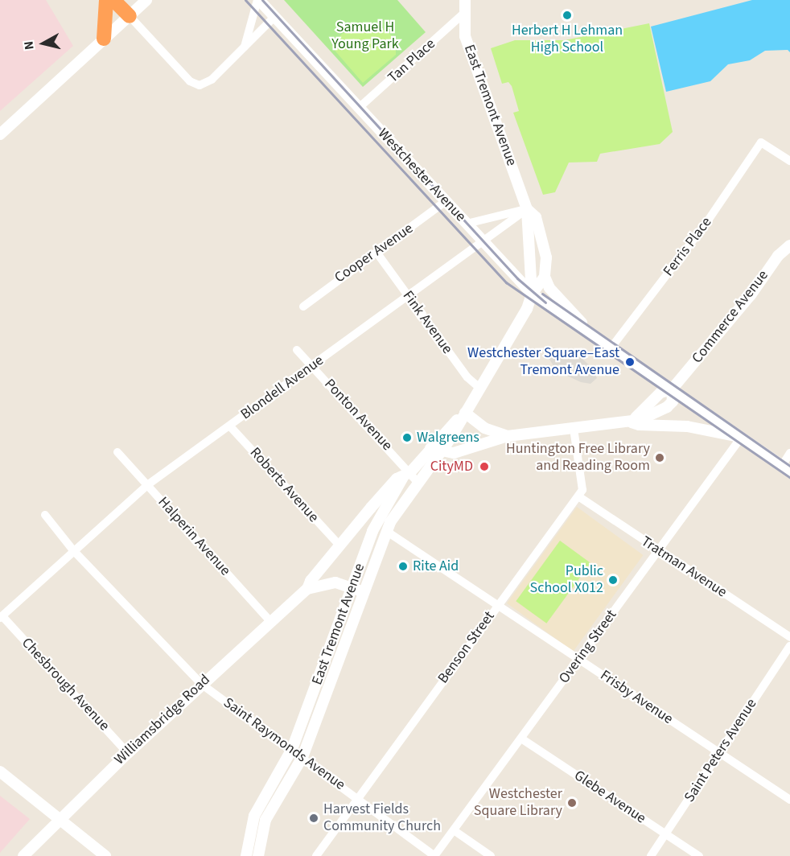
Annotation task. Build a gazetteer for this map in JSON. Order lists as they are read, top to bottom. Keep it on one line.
{"streets":{"main road":["East Tremont Avenue","Westchester Avenue","Commerce Avenue","Williamsbridge Road"],"street":["Tan Place","Ferris Place","Cooper Avenue","Fink Avenue","Blondell Avenue","Ponton Avenue","Roberts Avenue","Halperin Avenue","Tratman Avenue","Overing Street","Benson Street","Chesbrough Avenue","Frisby Avenue","Saint Raymonds Avenue","Saint Peters Avenue","Glebe Avenue"]},"crossings":[["Tan Place","East Tremont Avenue"],["Tan Place","Westchester Avenue"],["East Tremont Avenue","Westchester Avenue"],["East Tremont Avenue","Blondell Avenue"],["East Tremont Avenue","Ponton Avenue"],["East Tremont Avenue","Frisby Avenue"],["East Tremont Avenue","Williamsbridge Road"],["East Tremont Avenue","Saint Raymonds Avenue"],["Westchester Avenue","Ferris Place"],["Westchester Avenue","Cooper Avenue"],["Westchester Avenue","Commerce Avenue"],["Westchester Avenue","Blondell Avenue"],["Westchester Avenue","Overing Street"],["Cooper Avenue","Fink Avenue"],["Fink Avenue","Blondell Avenue"],["Blondell Avenue","Ponton Avenue"],["Blondell Avenue","Roberts Avenue"],["Blondell Avenue","Halperin Avenue"],["Blondell Avenue","Chesbrough Avenue"],["Blondell Avenue","Saint Raymonds Avenue"],["Ponton Avenue","Williamsbridge Road"],["Roberts Avenue","Williamsbridge Road"],["Halperin Avenue","Williamsbridge Road"],["Tratman Avenue","Overing Street"],["Tratman Avenue","Benson Street"],["Overing Street","Frisby Avenue"],["Overing Street","Saint Raymonds Avenue"],["Overing Street","Glebe Avenue"],["Benson Street","Frisby Avenue"],["Benson Street","Saint Raymonds Avenue"],["Chesbrough Avenue","Williamsbridge Road"],["Frisby Avenue","Saint Peters Avenue"],["Williamsbridge Road","Saint Raymonds Avenue"],["Saint Peters Avenue","Glebe Avenue"]],"parks":["Samuel H Young Park"],"places":["Herbert H Lehman High School","Westchester Square–East Tremont Avenue","Walgreens","Huntington Free Library and Reading Room","CityMD","Rite Aid","Public School X012","Westchester Square Library","Harvest Fields Community Church"],"north":"left"}
